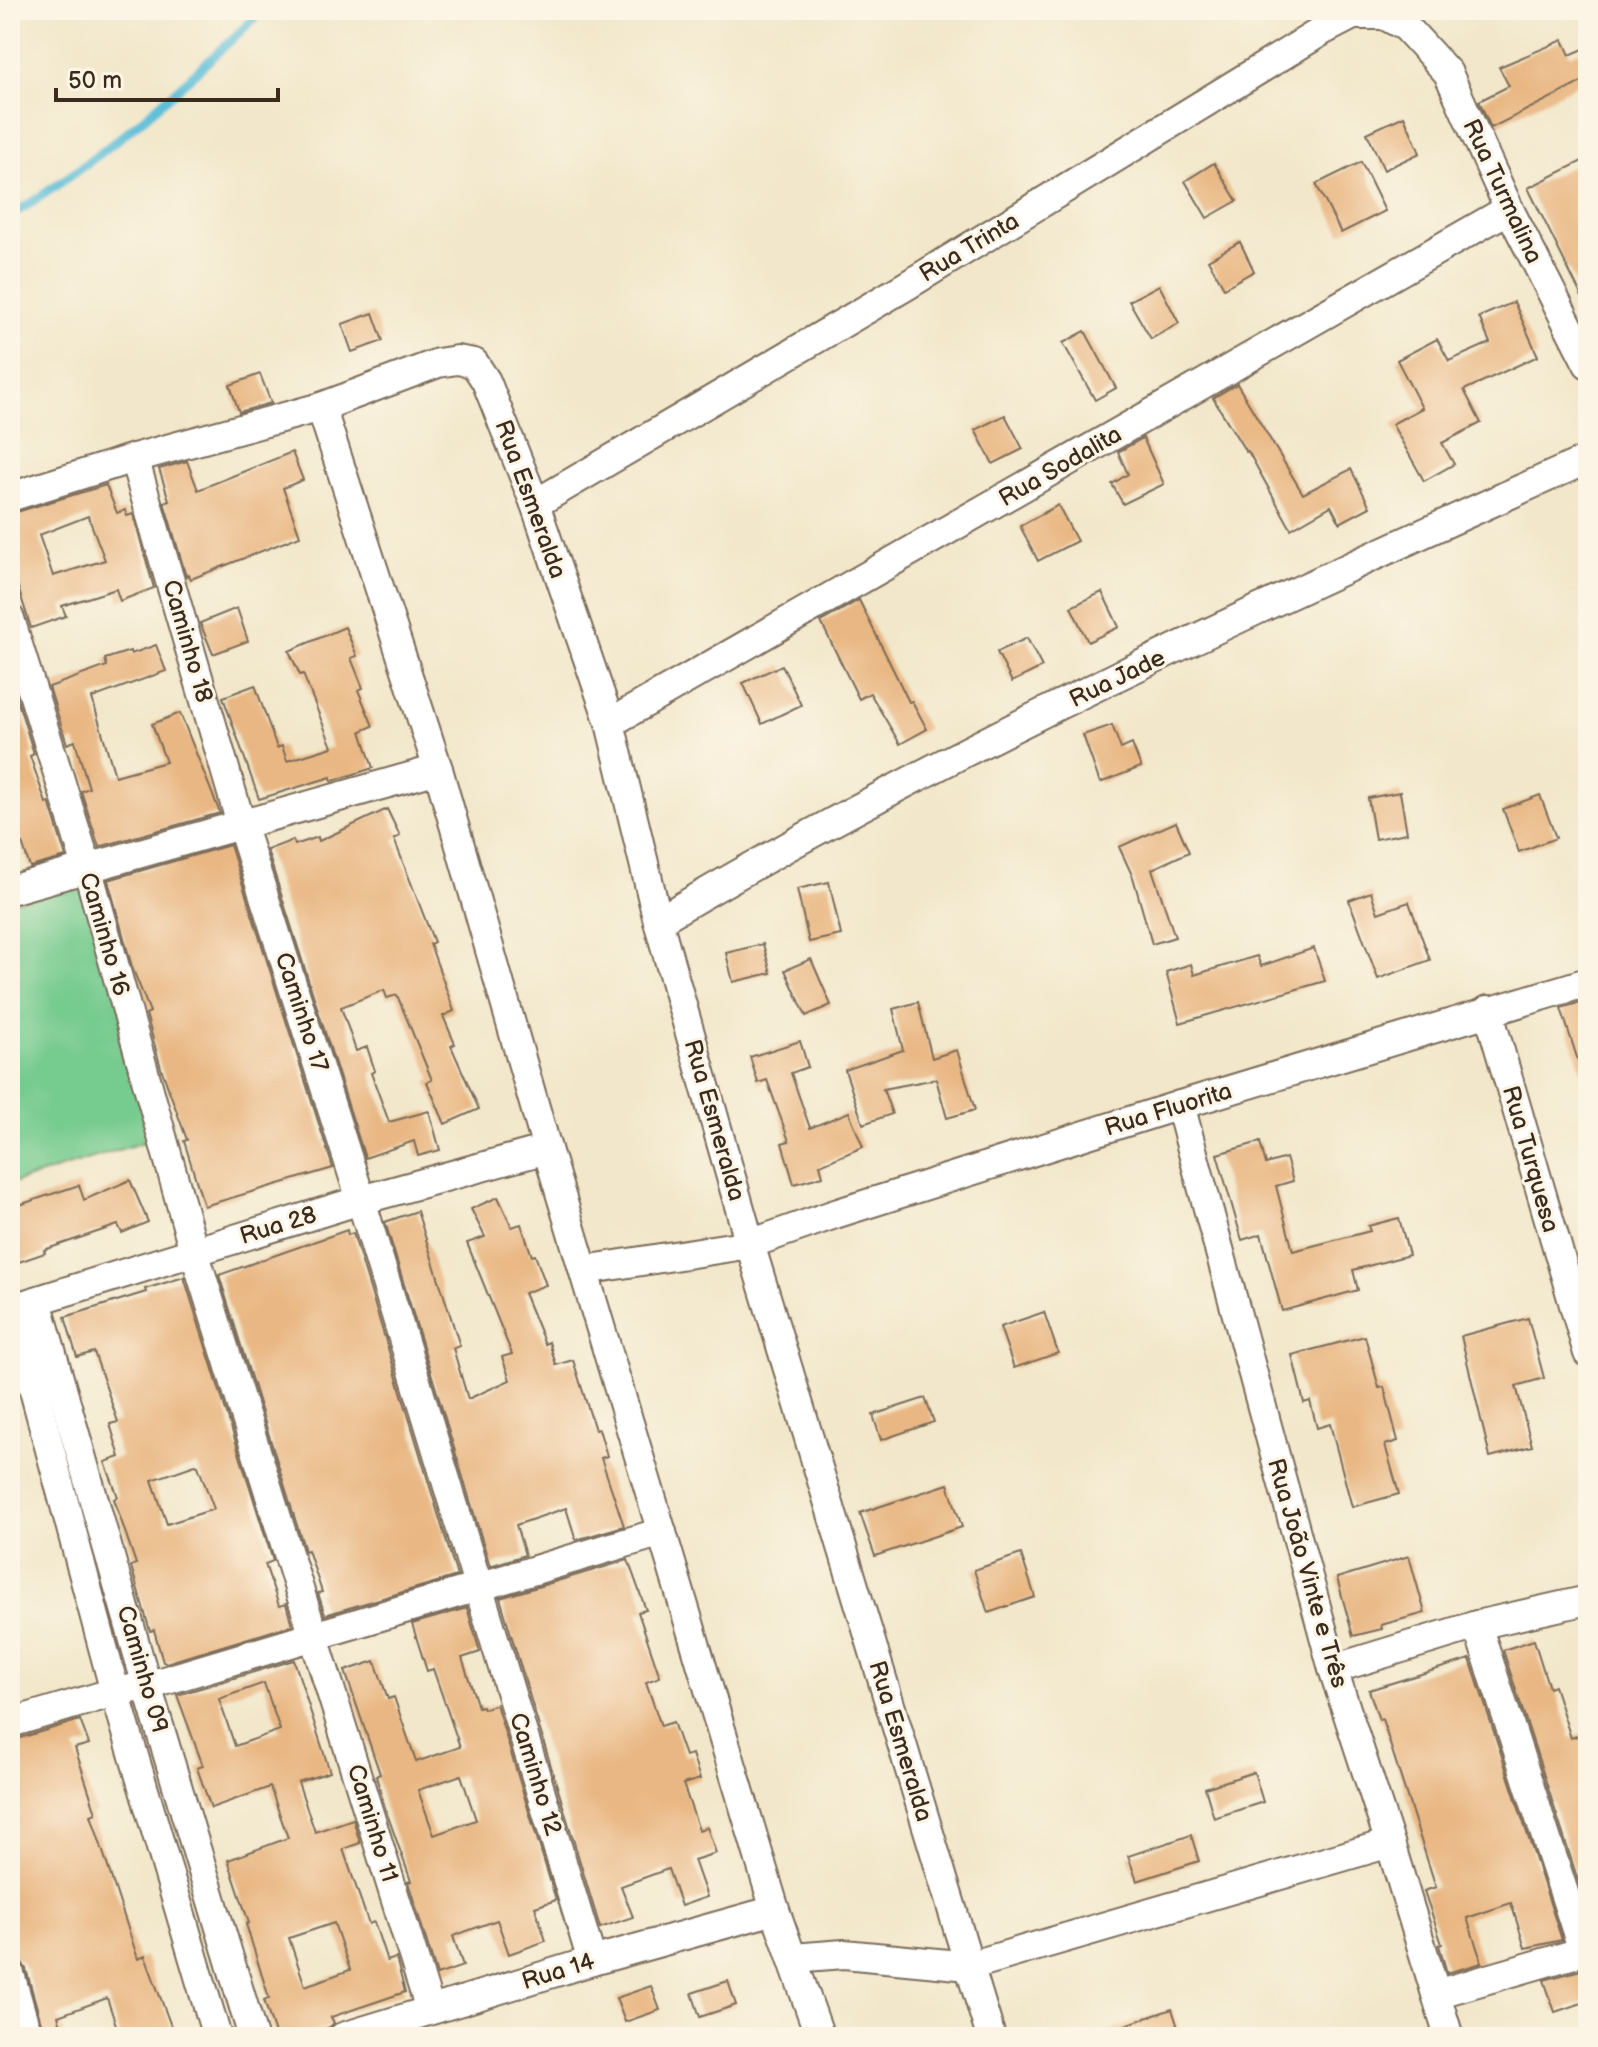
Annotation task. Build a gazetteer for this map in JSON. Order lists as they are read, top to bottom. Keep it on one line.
{"streets":{"street":["Rua Turmalina","Rua Trinta","Rua Sodalita","Rua Esmeralda","Caminho 18","Rua Jade","Caminho 16","Caminho 17","Rua Fluorita","Rua Turquesa","Rua 28","Rua João Vinte e Três","Caminho 09","Caminho 12","Caminho 11","Rua 14"]},"crossings":[["Rua Turmalina","Rua Trinta"],["Rua Turmalina","Rua Sodalita"],["Rua Trinta","Rua Esmeralda"],["Rua Sodalita","Rua Esmeralda"],["Rua Esmeralda","Rua Jade"],["Rua Esmeralda","Rua Fluorita"],["Caminho 18","Caminho 17"],["Caminho 16","Rua 28"],["Caminho 16","Caminho 11"],["Caminho 17","Rua 28"],["Caminho 17","Caminho 12"],["Rua Fluorita","Rua Turquesa"],["Rua Fluorita","Rua João Vinte e Três"],["Rua 28","Caminho 09"],["Caminho 12","Rua 14"],["Caminho 11","Rua 14"]],"scale_bar":"50 m"}
